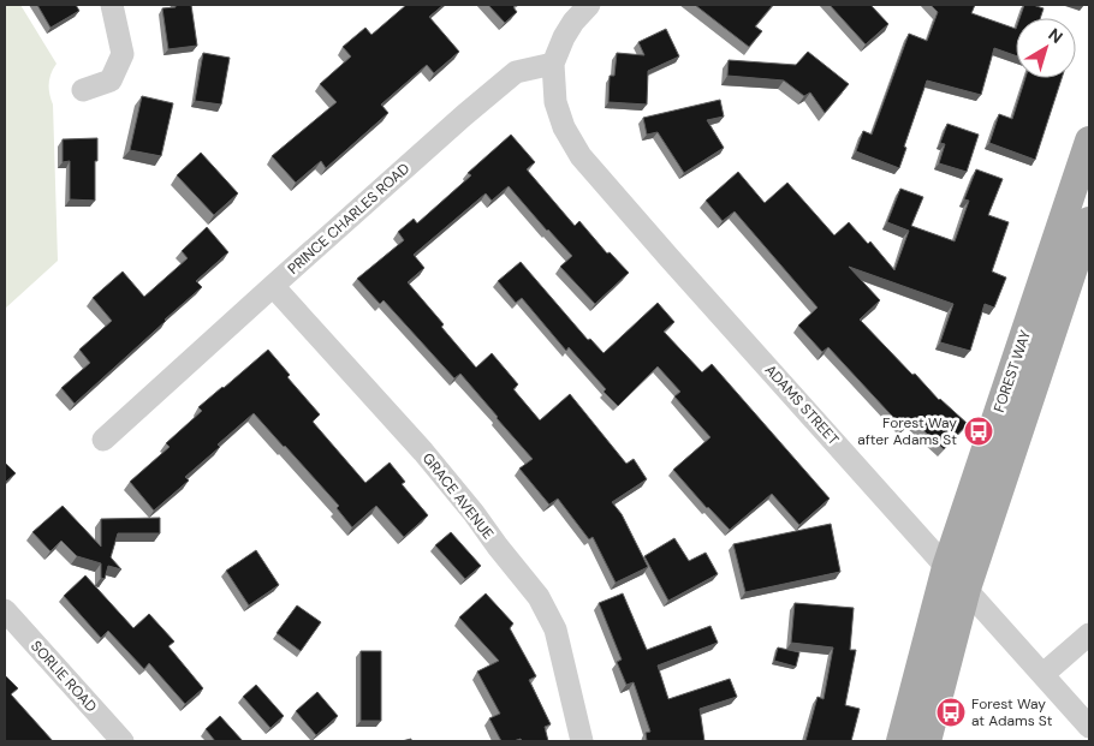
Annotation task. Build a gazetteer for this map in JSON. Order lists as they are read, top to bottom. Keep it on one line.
{"streets":{"main road":["FOREST WAY"],"street":["PRINCE CHARLES ROAD","ADAMS STREET","GRACE AVENUE","SORLIE ROAD"]},"crossings":[["PRINCE CHARLES ROAD","ADAMS STREET"],["PRINCE CHARLES ROAD","GRACE AVENUE"],["FOREST WAY","ADAMS STREET"]],"places":{"bus stop":["Forest Way after Adams St","Forest Way at Adams St"]},"north":"top right"}
